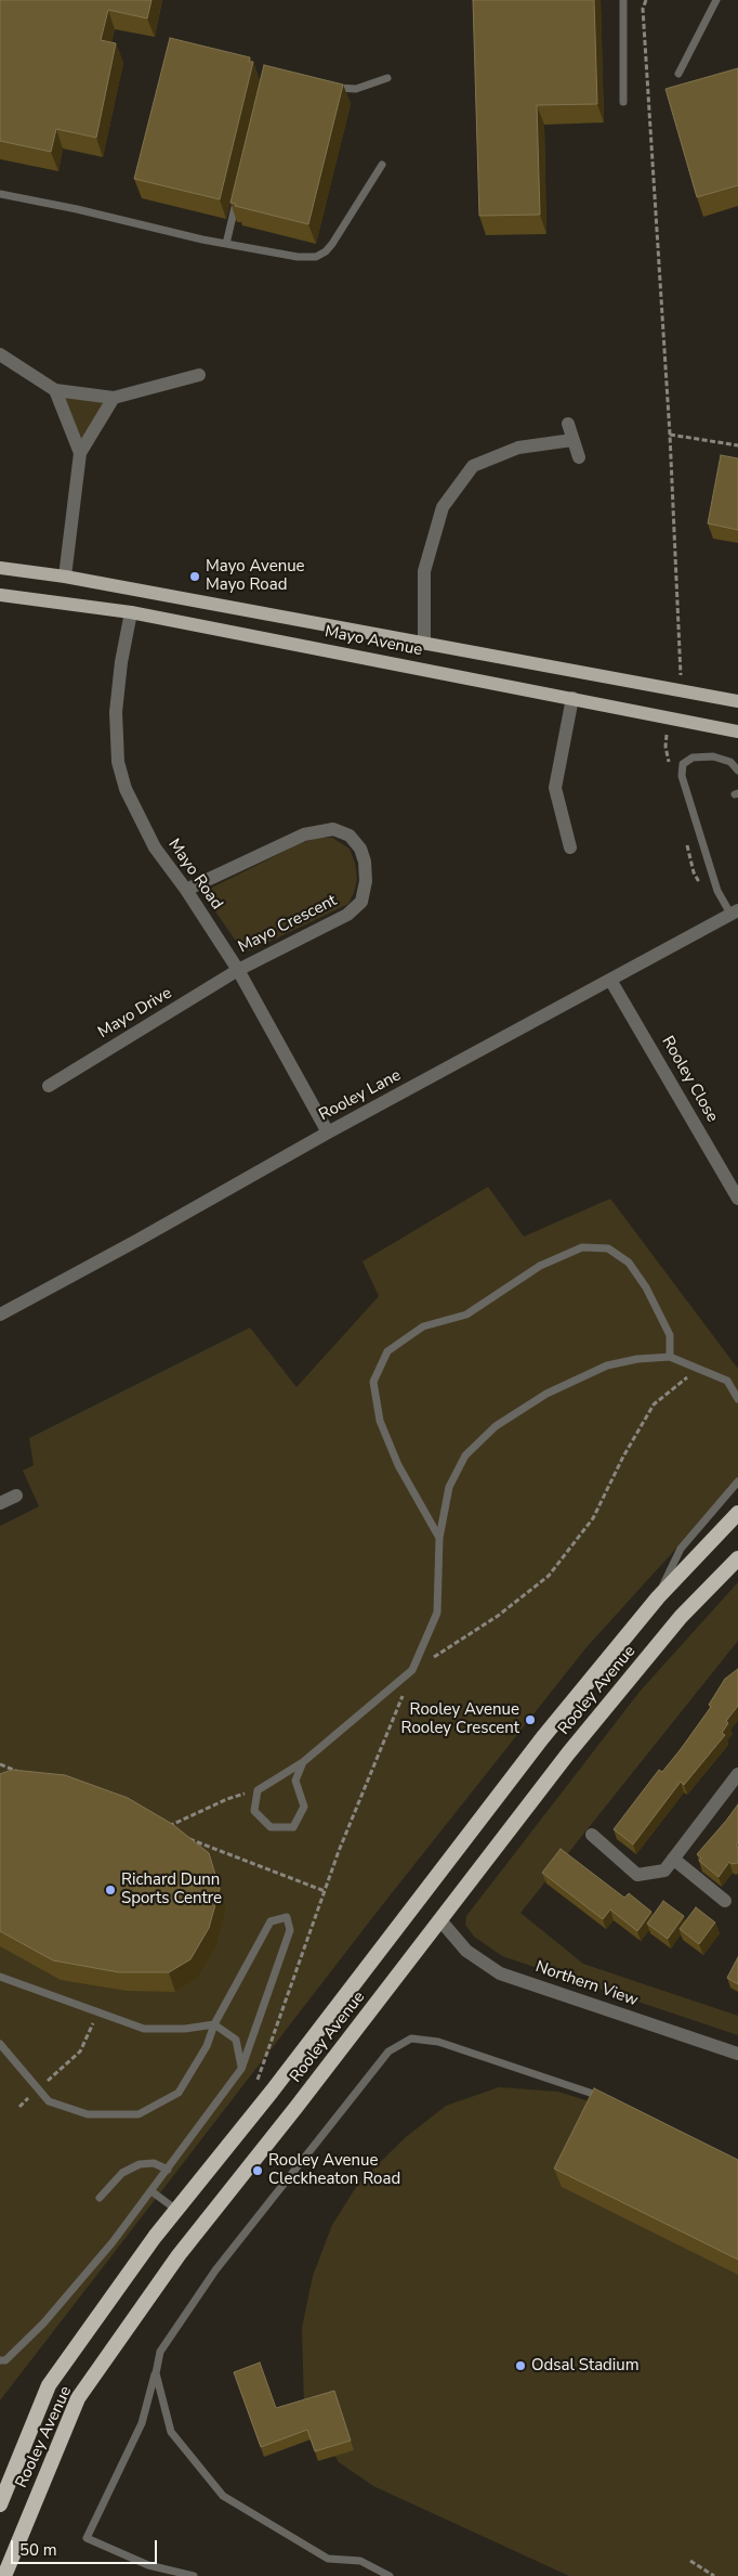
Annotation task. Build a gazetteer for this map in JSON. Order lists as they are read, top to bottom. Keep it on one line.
{"streets":{"highway":["Rooley Avenue"],"main road":["Mayo Avenue"],"street":["Mayo Road","Mayo Crescent","Mayo Drive","Rooley Close","Rooley Lane","Northern View"]},"crossings":[["Mayo Avenue","Mayo Road"],["Mayo Road","Mayo Crescent"],["Mayo Road","Mayo Drive"],["Mayo Road","Rooley Lane"],["Mayo Crescent","Mayo Drive"],["Rooley Close","Rooley Lane"],["Rooley Avenue","Northern View"]],"places":["Mayo Avenue Mayo Road","Rooley Avenue Rooley Crescent","Richard Dunn Sports Centre","Rooley Avenue Cleckheaton Road","Odsal Stadium"],"scale_bar":"50 m"}
